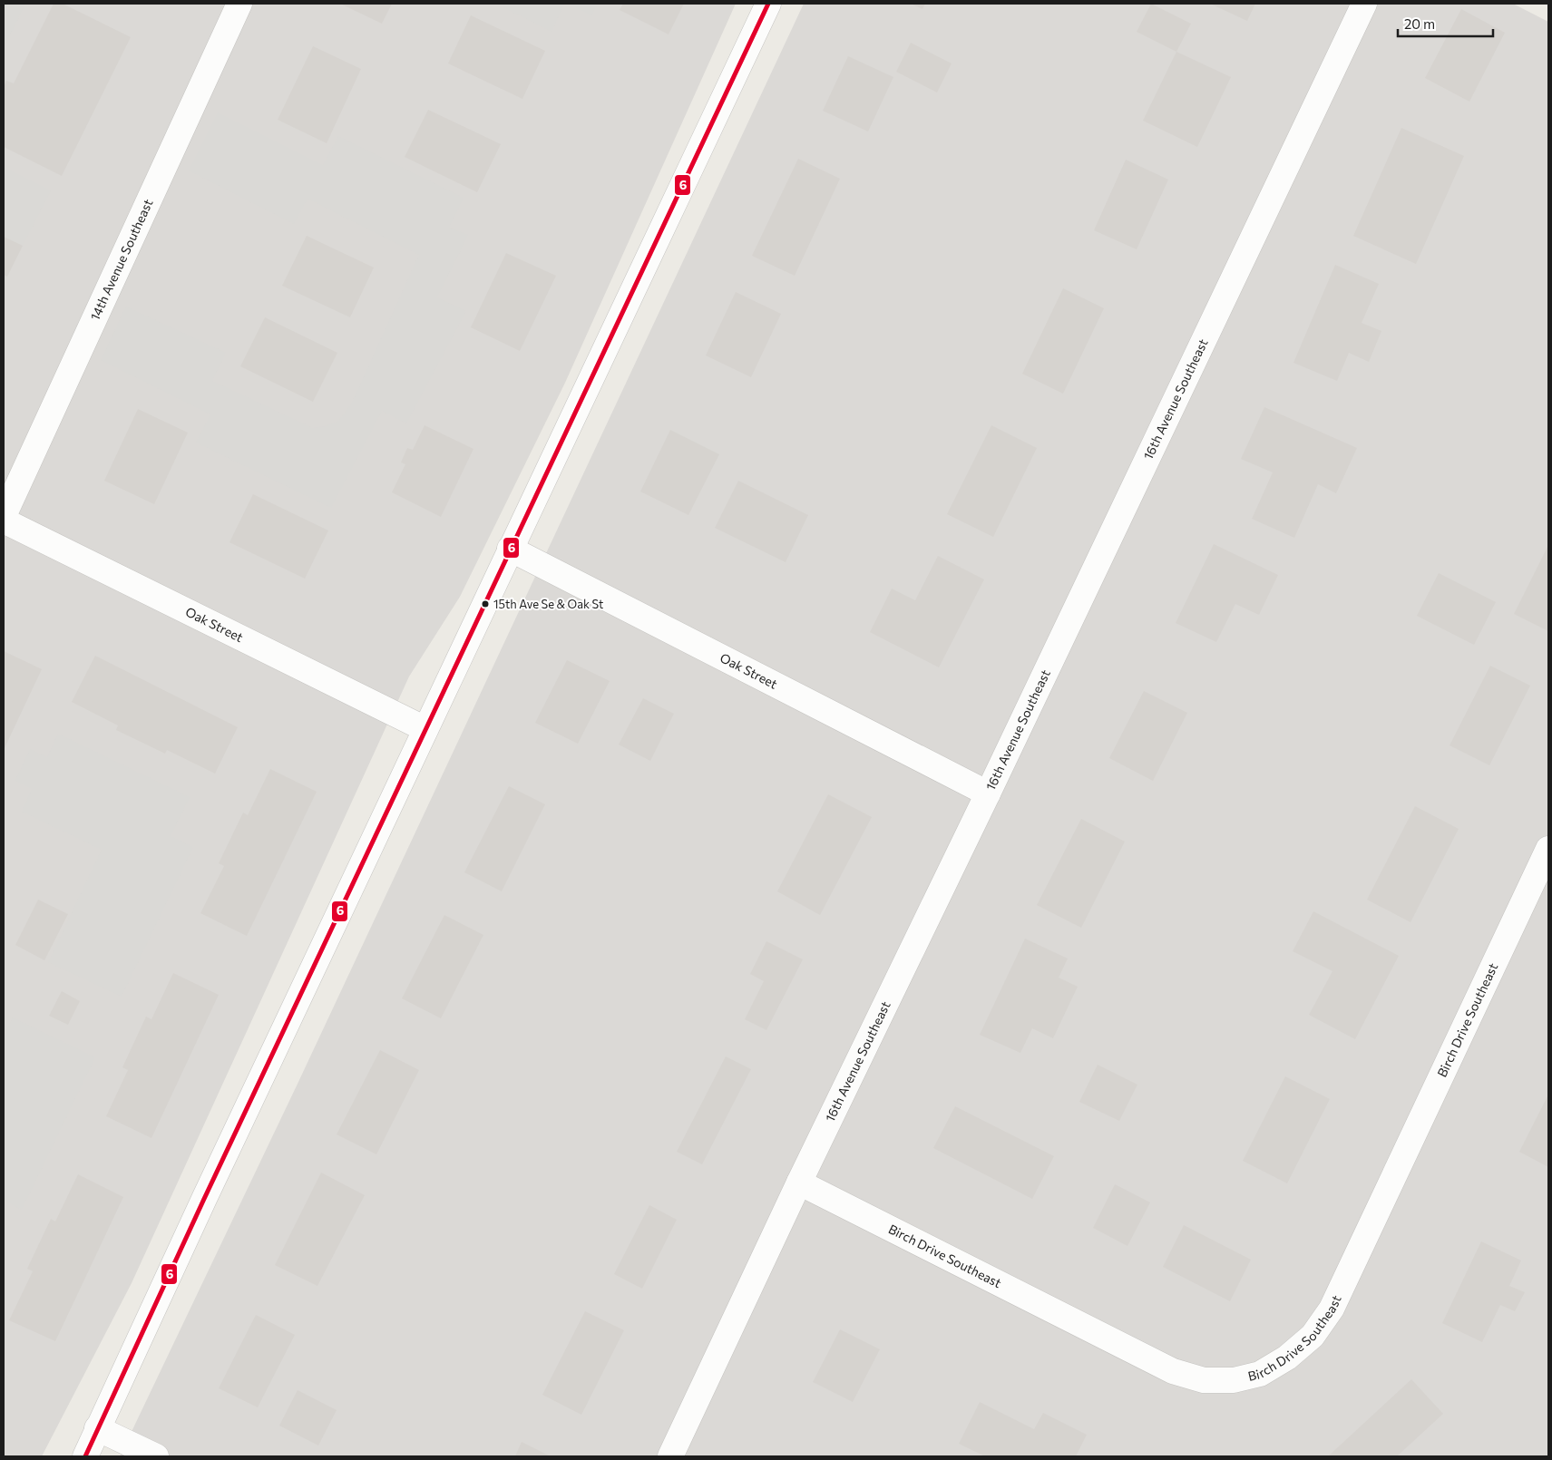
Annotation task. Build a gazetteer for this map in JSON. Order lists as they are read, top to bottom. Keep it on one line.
{"streets":{"street":["14th Avenue Southeast","16th Avenue Southeast","Oak Street","Birch Drive Southeast"]},"crossings":[["16th Avenue Southeast","Oak Street"],["16th Avenue Southeast","Birch Drive Southeast"]],"places":["15th Ave Se & Oak St"],"lines":["transit line 6"],"scale_bar":"20 m"}
